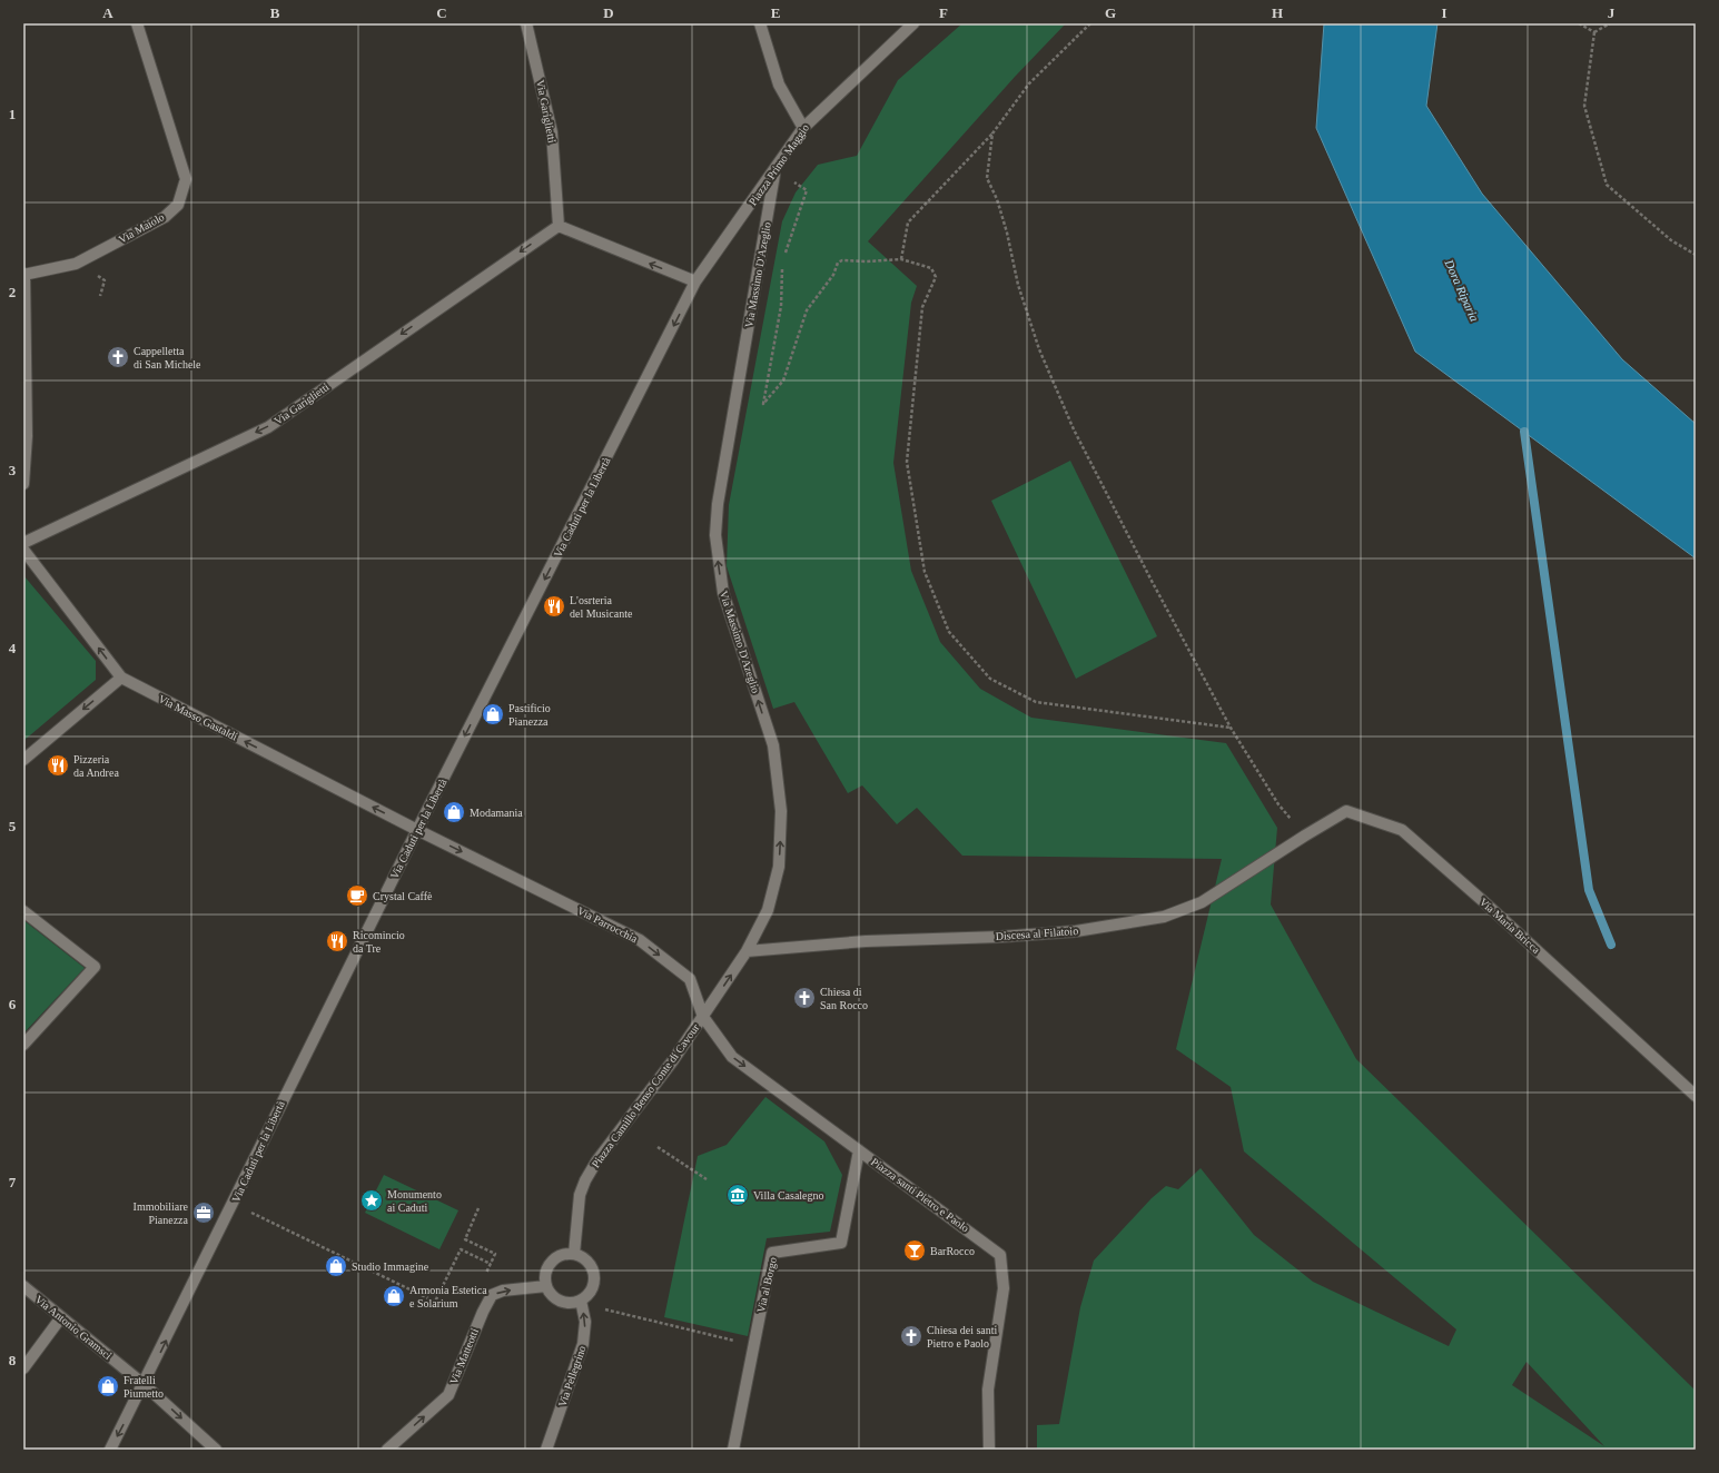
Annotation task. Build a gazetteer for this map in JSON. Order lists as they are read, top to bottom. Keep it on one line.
{"streets":{"street":["Via Gariglietti","Piazza Primo Maggio","Via Maiolo","Via Massimo D'Azeglio","Via Caduti per la Libertà","Via Masso Gastaldi","Via Parrocchia","Via Maria Bricca","Discesa al Filatoio","Piazza Camillo Benso Conte di Cavour","Piazza santi Pietro e Paolo","Via al Borgo","Via Antonio Gramsci","Via Matteotti","Via Pellegrino"]},"crossings":[["Piazza Primo Maggio","Via Massimo D'Azeglio"],["Piazza Primo Maggio","Via Caduti per la Libertà"],["Via Massimo D'Azeglio","Via Parrocchia"],["Via Massimo D'Azeglio","Discesa al Filatoio"],["Via Massimo D'Azeglio","Piazza Camillo Benso Conte di Cavour"],["Via Caduti per la Libertà","Via Masso Gastaldi"],["Via Caduti per la Libertà","Via Parrocchia"],["Via Caduti per la Libertà","Via Antonio Gramsci"],["Via Masso Gastaldi","Via Parrocchia"],["Via Parrocchia","Piazza Camillo Benso Conte di Cavour"],["Via Parrocchia","Piazza santi Pietro e Paolo"],["Via Parrocchia","Via al Borgo"],["Via Maria Bricca","Discesa al Filatoio"],["Piazza Camillo Benso Conte di Cavour","Via Matteotti"],["Piazza Camillo Benso Conte di Cavour","Via Pellegrino"],["Piazza santi Pietro e Paolo","Via al Borgo"],["Via Matteotti","Via Pellegrino"]],"one_way":["Via Gariglietti","Via Massimo D'Azeglio","Via Masso Gastaldi","Via Parrocchia","Via Matteotti","Via Pellegrino"],"water":["Dora Riparia"],"places":{"church":["Cappelletta di San Michele","Chiesa di San Rocco","Chiesa dei santi Pietro e Paolo"],"restaurant":["L'osrteria del Musicante","Pizzeria da Andrea","Ricomincio da Tre"],"shop":["Pastificio Pianezza","Modamania","Studio Immagine","Armonia Estetica e Solarium","Fratelli Piumetto"],"cafe":["Crystal Caffè"],"museum":["Villa Casalegno"],"place":["Monumento ai Caduti"],"office":["Immobiliare Pianezza"],"bar":["BarRocco"]},"grid":{"columns":["A","B","C","D","E","F","G","H","I","J"],"rows":["1","2","3","4","5","6","7","8"]}}
